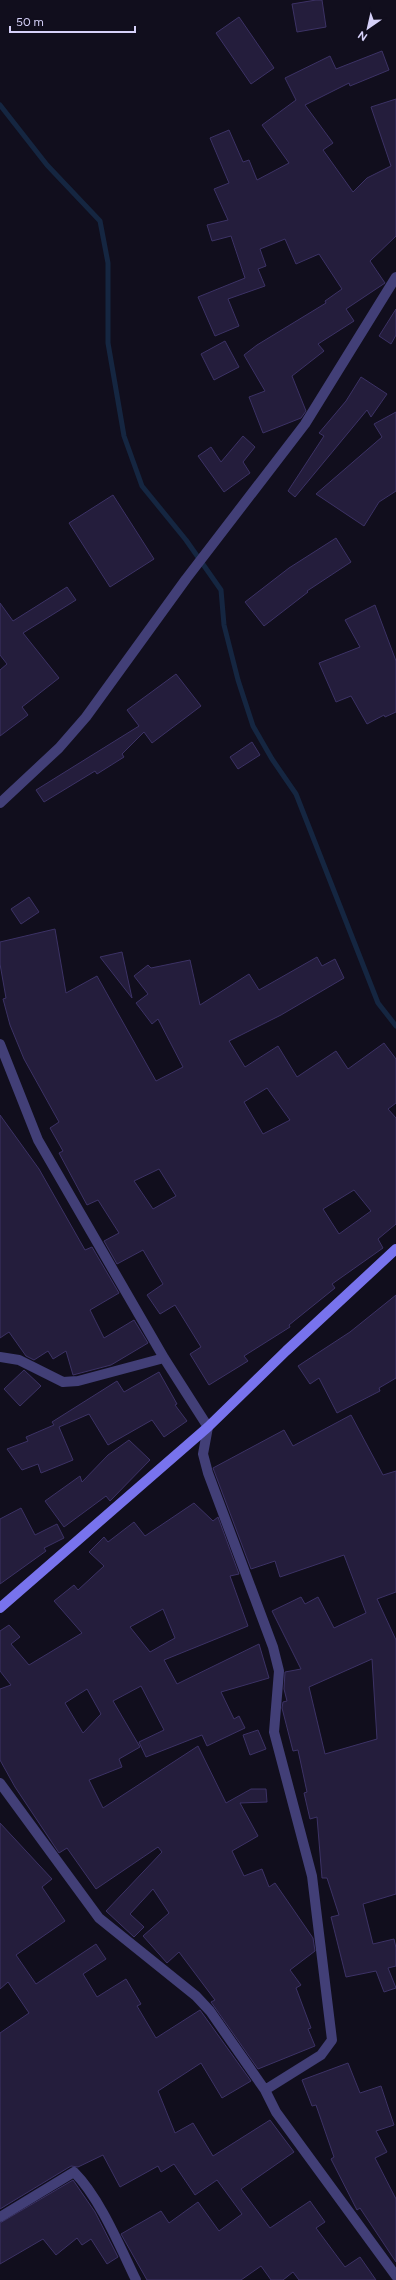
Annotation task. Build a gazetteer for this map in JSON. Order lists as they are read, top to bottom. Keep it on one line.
{"scale_bar":"50 m","north":"bottom left"}
